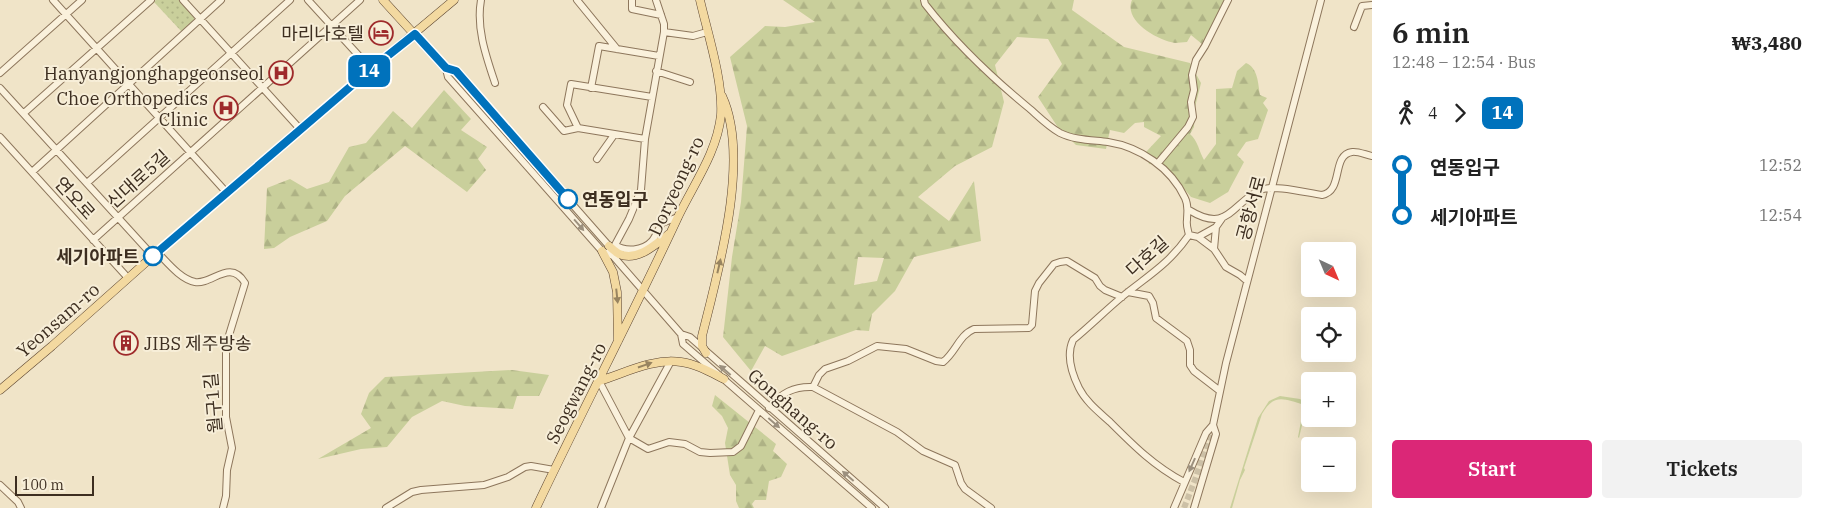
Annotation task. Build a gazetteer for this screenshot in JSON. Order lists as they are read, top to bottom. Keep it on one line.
{"streets":{"main road":["Doryeong-ro","Yeonsam-ro","Seogwang-ro"],"street":["신대로5길","연오로","공항서로","다호길","월구1길","Gonghang-ro"]},"crossings":[["신대로5길","연오로"],["Doryeong-ro","Seogwang-ro"],["Doryeong-ro","Gonghang-ro"],["연오로","Yeonsam-ro"],["Yeonsam-ro","월구1길"],["Seogwang-ro","Gonghang-ro"]],"places":{"hotel":["마리나호텔"],"hospital":["Hanyangjonghapgeonseol","Choe Orthopedics Clinic"],"other":["연동입구","세기아파트"],"building":["JIBS 제주방송"]},"lines":["bus line 14"],"scale_bar":"100 m","north":"bottom right","page":{"on_map":"14","heading":["6 min","12:48 – 12:54 · Bus","₩3,480"],"legs":["4","14"],"list":[{"name":"연동입구","value":"12:52"},{"name":"세기아파트","value":"12:54"}],"map_buttons":["+","−"],"buttons":["Start","Tickets"],"scale":"100 m"}}
